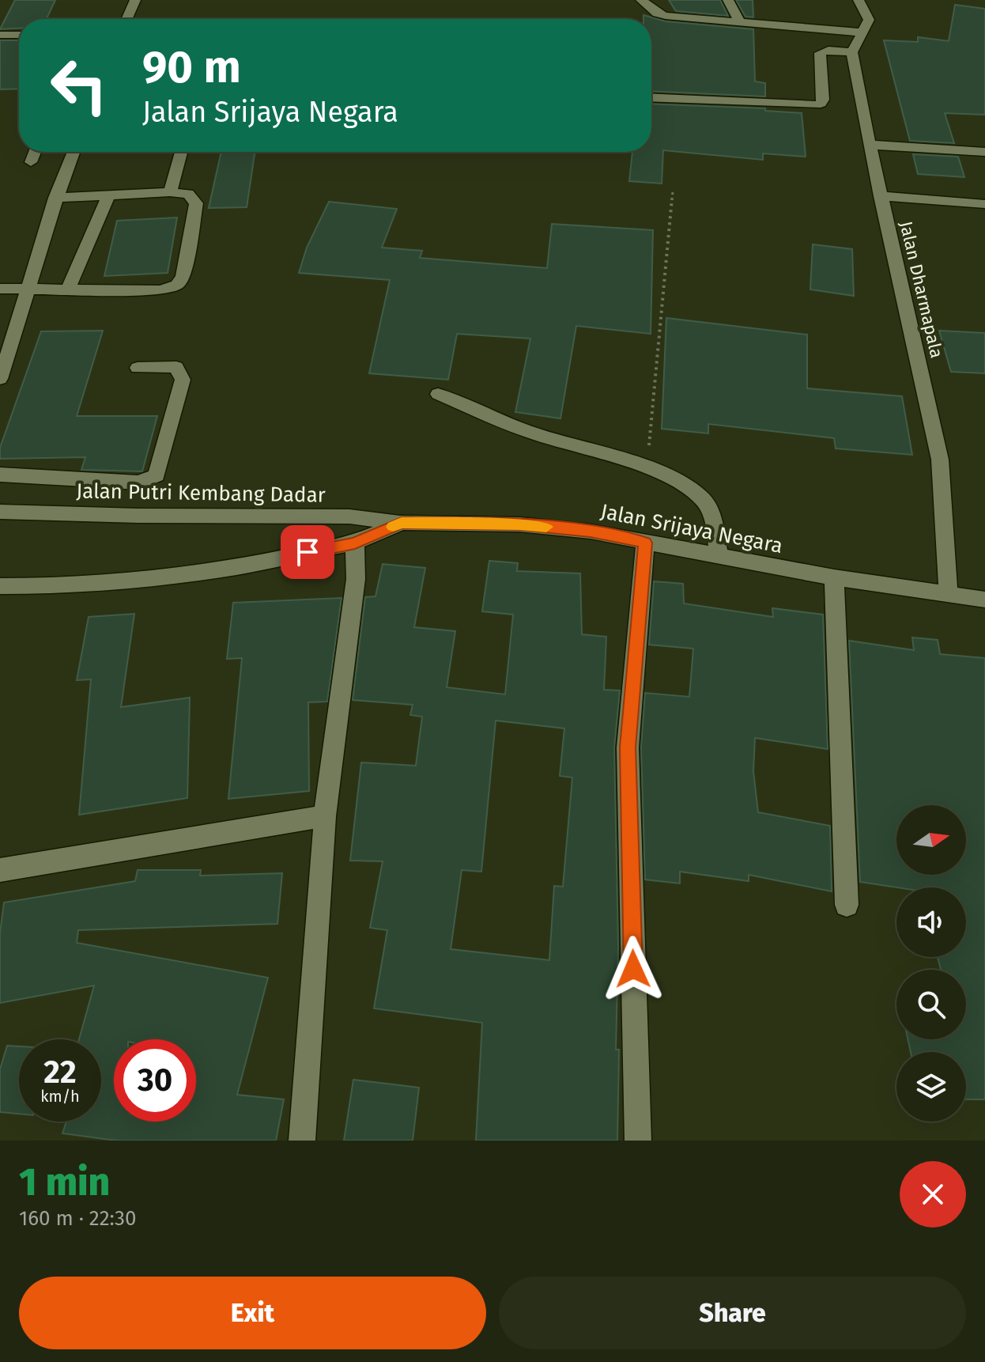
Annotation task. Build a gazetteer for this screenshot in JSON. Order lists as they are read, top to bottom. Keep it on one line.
{"streets":{"street":["Jalan Dharmapala","Jalan Putri Kembang Dadar","Jalan Srijaya Negara"]},"crossings":[["Jalan Dharmapala","Jalan Srijaya Negara"],["Jalan Putri Kembang Dadar","Jalan Srijaya Negara"]],"north":"right","page":{"turn":["90 m","Jalan Srijaya Negara"],"speed":"22 km/h","limit":"30","heading":["1 min","160 m · 22:30"],"buttons":["Exit","Share"]}}
